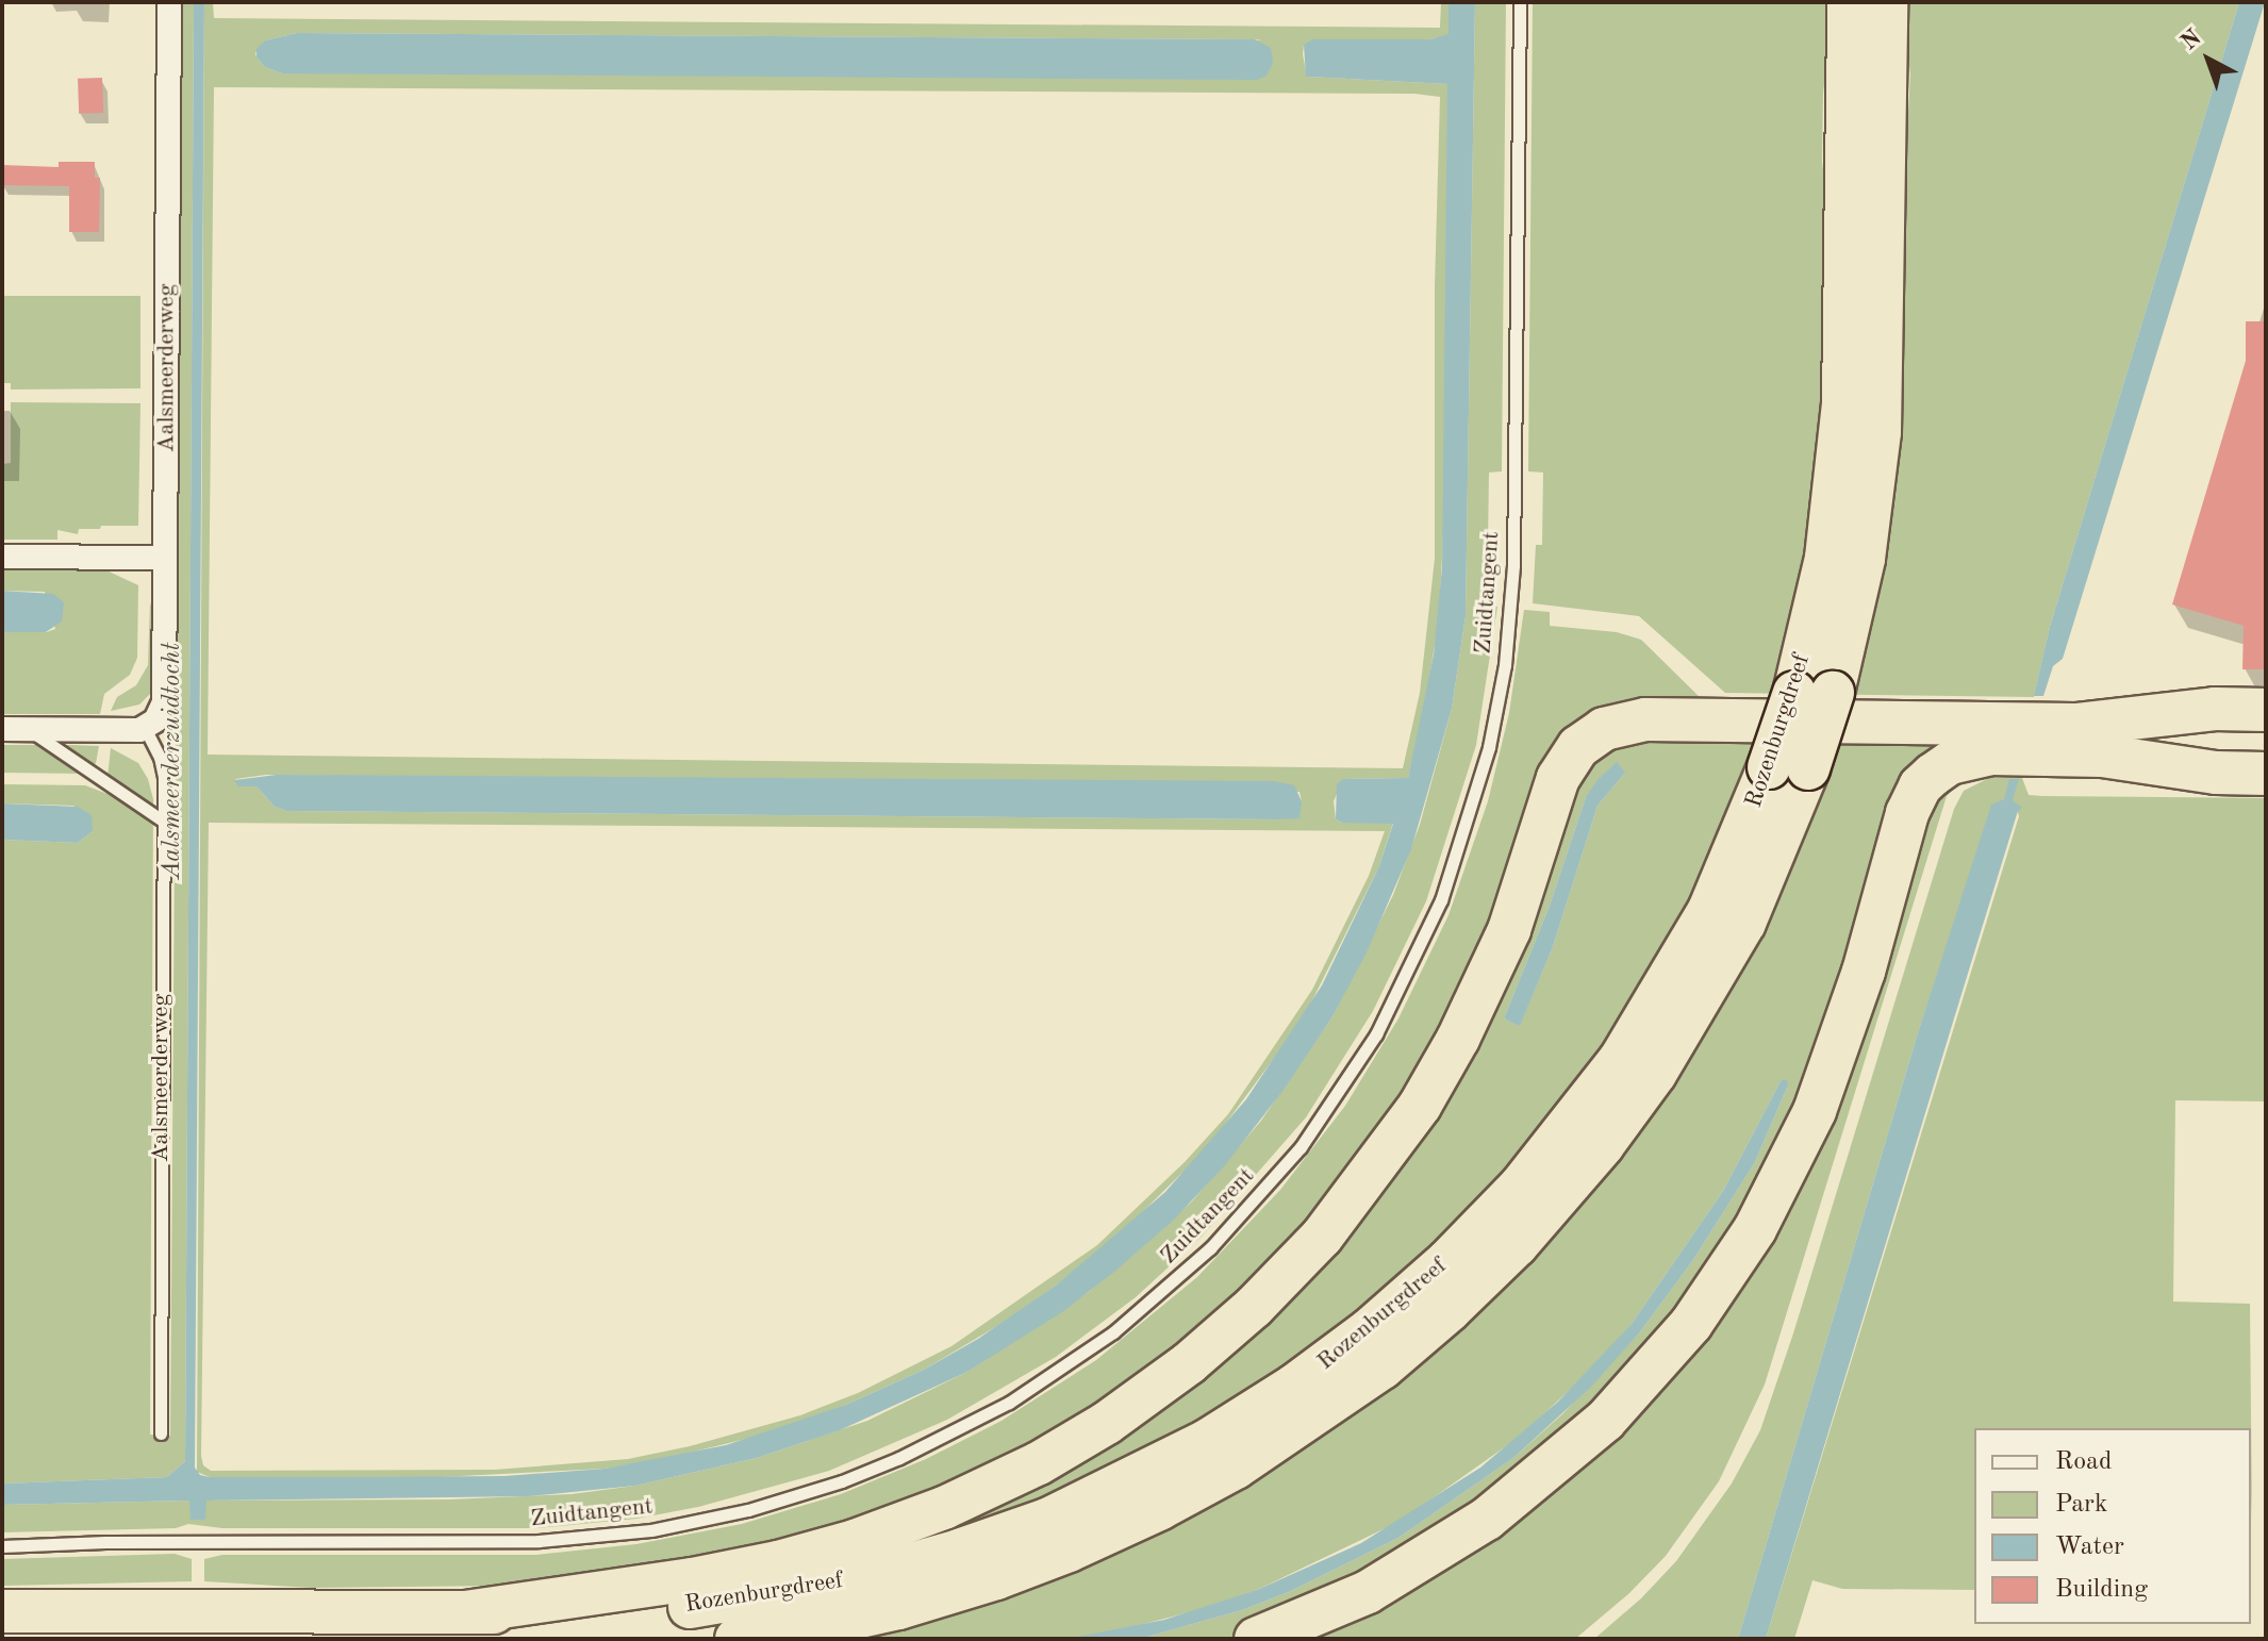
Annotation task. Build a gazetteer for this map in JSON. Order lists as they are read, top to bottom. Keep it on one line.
{"streets":{"highway":["Rozenburgdreef"],"street":["Aalsmeerderweg"],"lane":["Zuidtangent"]},"water":["Aalsmeerderzuidtocht"],"legend":["Road","Park","Water","Building"],"north":"top left"}
